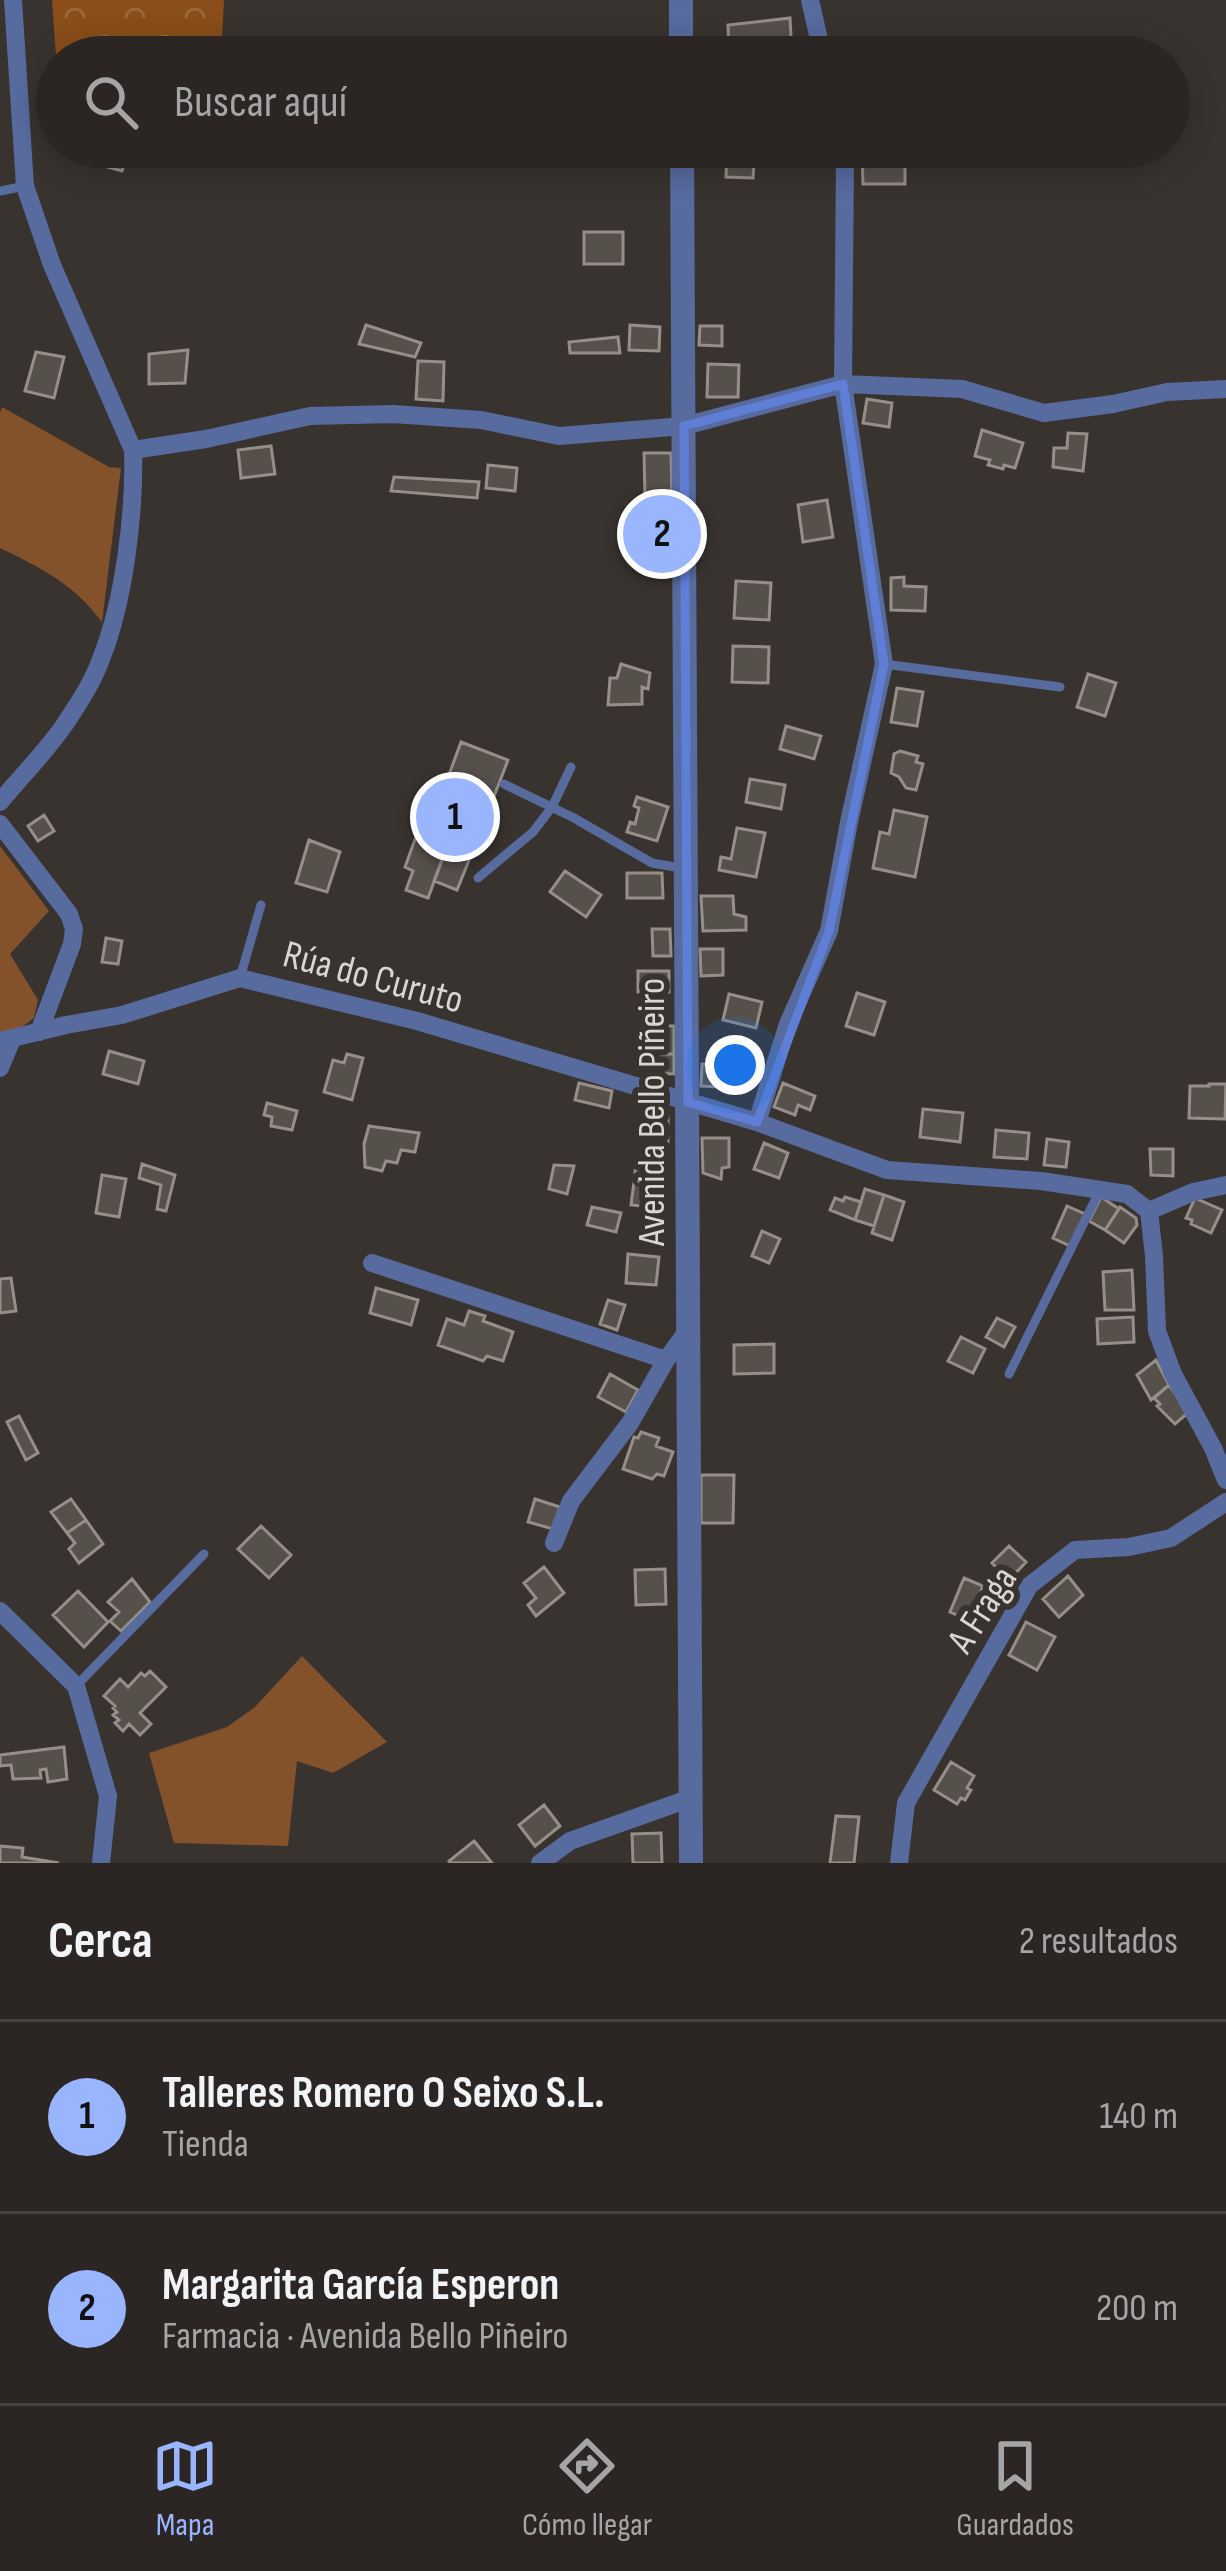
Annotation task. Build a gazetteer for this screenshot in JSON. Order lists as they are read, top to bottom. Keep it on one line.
{"streets":{"street":["Rúa do Curuto","Avenida Bello Piñeiro","A Fraga"]},"crossings":[["Rúa do Curuto","Avenida Bello Piñeiro"]],"page":{"search":"Buscar aquí","pins":["2","1"],"heading":["Cerca","2 resultados"],"list":[{"mark":"1","name":"Talleres Romero O Seixo S.L.","note":"Tienda","value":"140 m"},{"mark":"2","name":"Margarita García Esperon","note":"Farmacia · Avenida Bello Piñeiro","value":"200 m"}],"nav":["Mapa","Cómo llegar","Guardados"]}}
